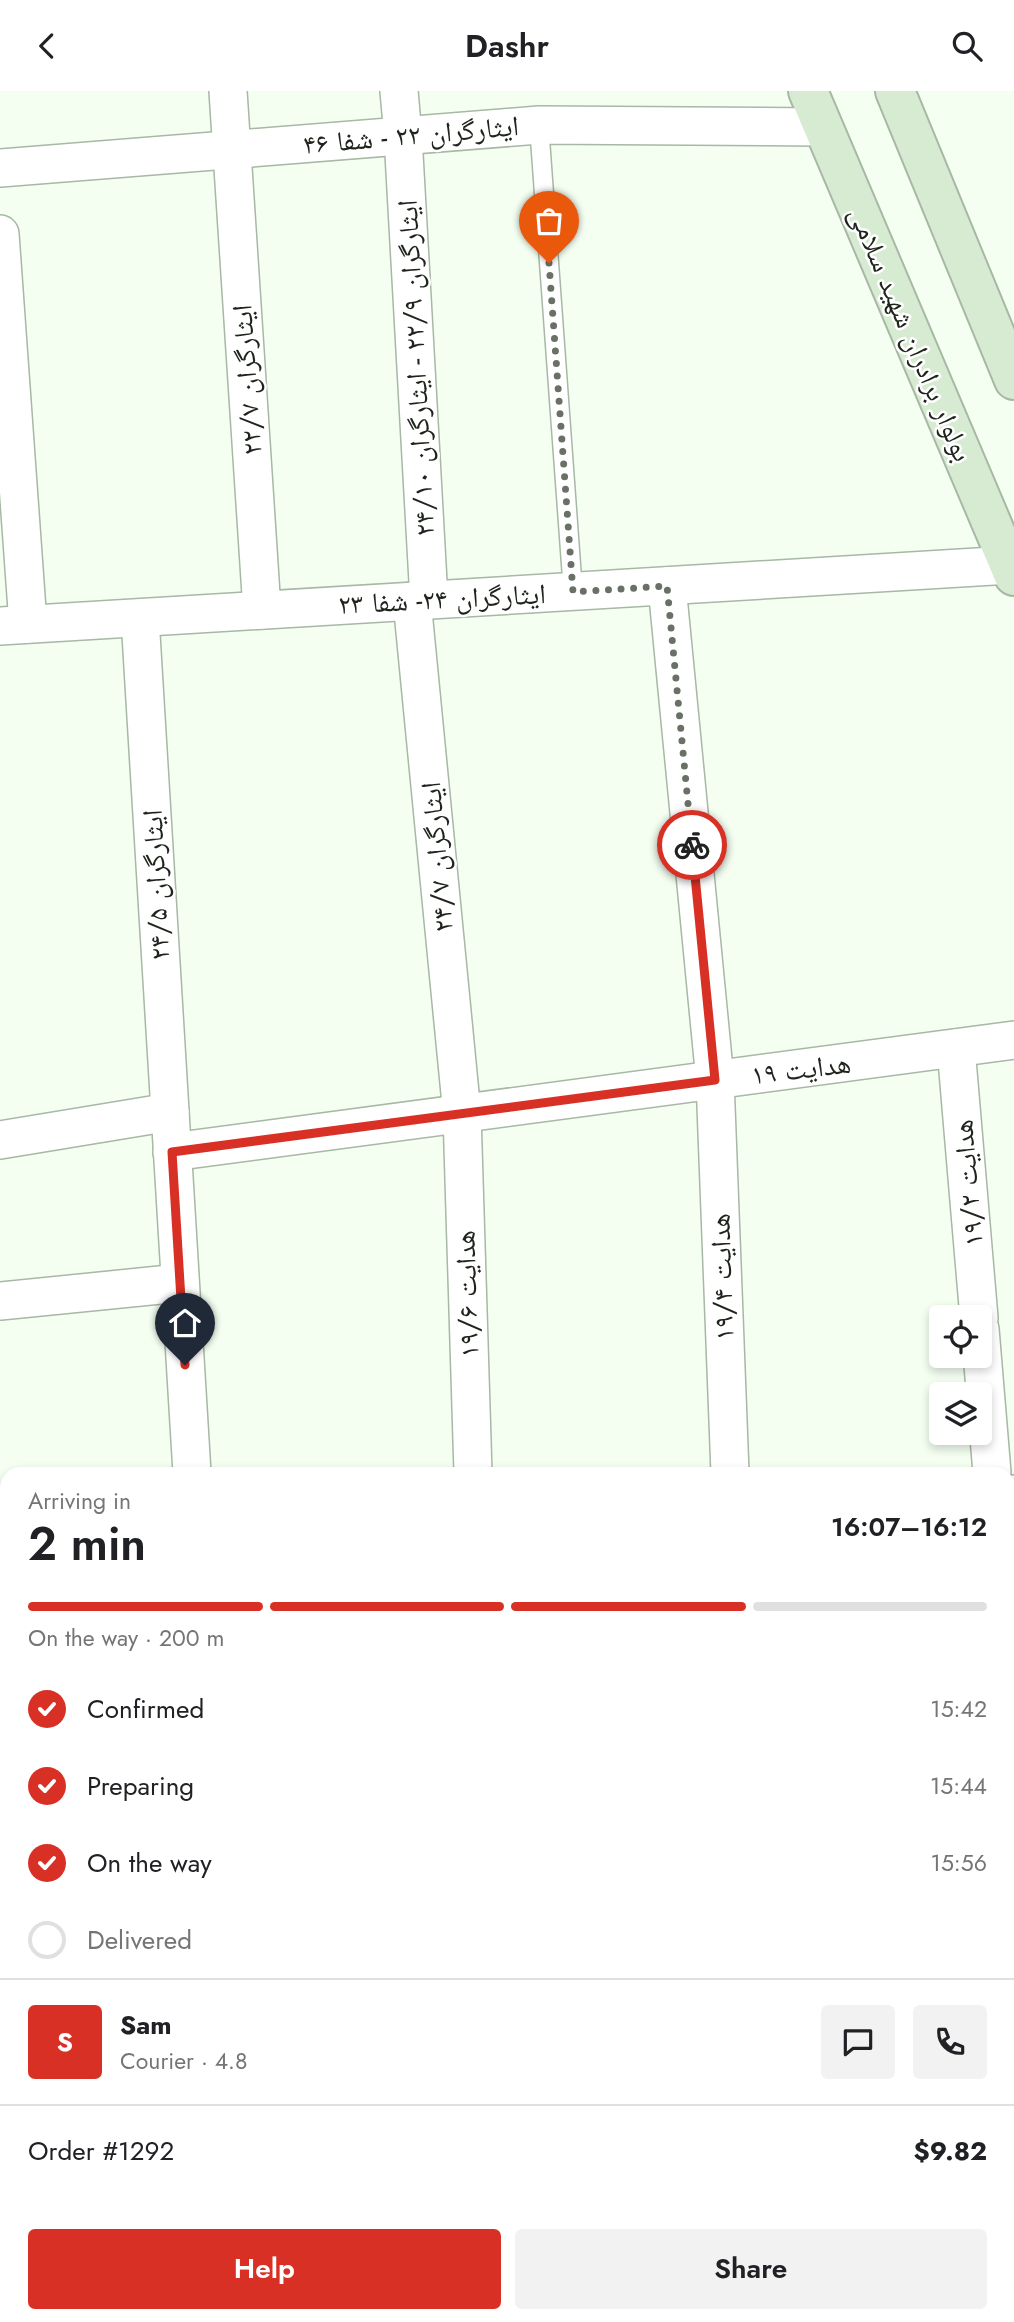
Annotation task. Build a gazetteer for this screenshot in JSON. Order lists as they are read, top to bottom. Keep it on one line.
{"streets":{"street":["ایثارگران ۲۲ - شفا ۴۶","بولوار برادران شهید سلامی","ایثارگران ۲۲/۹ - ایثارگران ۲۴/۱۰","ایثارگران ۲۲/۷","ایثارگران ۲۴- شفا ۲۳","ایثارگران ۲۴/۷","ایثارگران ۲۴/۵","هدایت ۱۹","هدایت ۱۹/۲","هدایت ۱۹/۴","هدایت ۱۹/۶"]},"crossings":[["ایثارگران ۲۲ - شفا ۴۶","بولوار برادران شهید سلامی"],["ایثارگران ۲۲ - شفا ۴۶","ایثارگران ۲۲/۹ - ایثارگران ۲۴/۱۰"],["ایثارگران ۲۲ - شفا ۴۶","ایثارگران ۲۲/۷"],["بولوار برادران شهید سلامی","ایثارگران ۲۴- شفا ۲۳"],["ایثارگران ۲۲/۹ - ایثارگران ۲۴/۱۰","ایثارگران ۲۴- شفا ۲۳"],["ایثارگران ۲۲/۹ - ایثارگران ۲۴/۱۰","ایثارگران ۲۴/۷"],["ایثارگران ۲۲/۷","ایثارگران ۲۴- شفا ۲۳"],["ایثارگران ۲۴- شفا ۲۳","ایثارگران ۲۴/۷"],["ایثارگران ۲۴- شفا ۲۳","ایثارگران ۲۴/۵"],["ایثارگران ۲۴- شفا ۲۳","هدایت ۱۹/۴"],["ایثارگران ۲۴/۷","هدایت ۱۹"],["ایثارگران ۲۴/۷","هدایت ۱۹/۶"],["ایثارگران ۲۴/۵","هدایت ۱۹"],["هدایت ۱۹","هدایت ۱۹/۲"],["هدایت ۱۹","هدایت ۱۹/۴"],["هدایت ۱۹","هدایت ۱۹/۶"]],"page":{"header":"Dashr","heading":["2 min","Arriving in","16:07–16:12"],"panel":["Sam","Courier · 4.8","Order #1292","$9.82"],"bar":"On the way · 200 m","list":[["Confirmed","15:42"],["Preparing","15:44"],["On the way","15:56"],"Delivered"],"round":"S","buttons":["Help","Share"]}}
